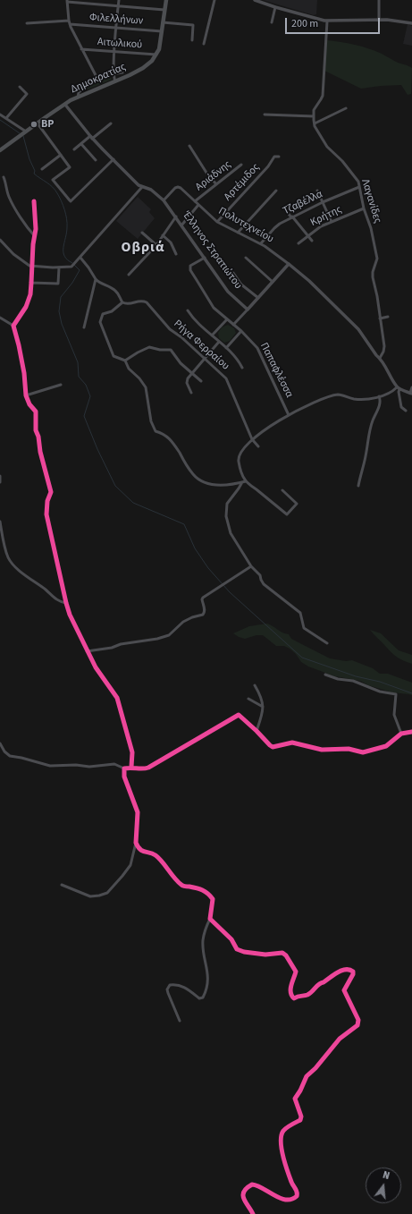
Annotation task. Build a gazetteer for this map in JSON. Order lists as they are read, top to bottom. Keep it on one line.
{"streets":{"main road":["Δημοκρατίας"],"street":["Φιλελλήνων","Αιτωλικού","Αριάδνης","Αρτέμιδος","Λαγανίδες","Τζαβέλλα","Κρήτης","Πολυτεχνείου","Έλληνος Στρατιώτου","Ρήγα Φερραίου","Παπαφλέσσα"]},"crossings":[["Φιλελλήνων","Δημοκρατίας"],["Αιτωλικού","Δημοκρατίας"],["Αριάδνης","Πολυτεχνείου"],["Αρτέμιδος","Πολυτεχνείου"],["Λαγανίδες","Τζαβέλλα"],["Λαγανίδες","Κρήτης"],["Λαγανίδες","Πολυτεχνείου"],["Τζαβέλλα","Πολυτεχνείου"],["Πολυτεχνείου","Έλληνος Στρατιώτου"],["Έλληνος Στρατιώτου","Παπαφλέσσα"]],"districts":["Οβριά"],"places":["BP"],"scale_bar":"200 m","north":"top"}
